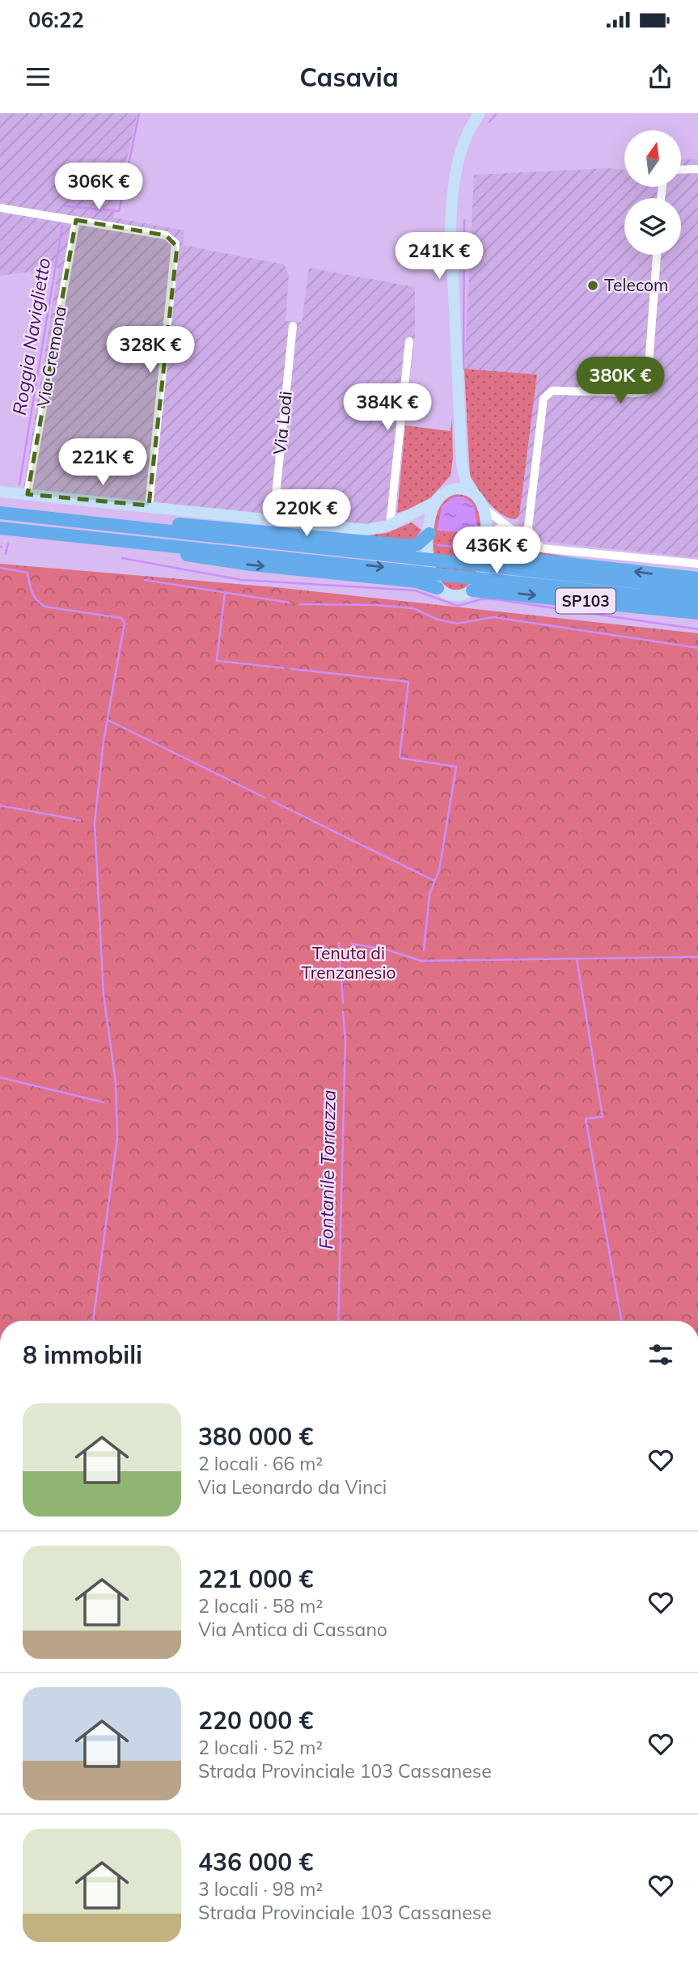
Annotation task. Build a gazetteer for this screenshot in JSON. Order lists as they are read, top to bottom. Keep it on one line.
{"streets":{"highway":["SP103"],"street":["Via Cremona","Via Lodi"]},"water":["Roggia Naviglietto","Fontanile Torrazza"],"parks":["Tenuta di Trenzanesio"],"places":["Telecom"],"north":"top","page":{"status":"06:22","header":"Casavia","price":["306K €","241K €","328K €","380K €","384K €","221K €","220K €","436K €"],"heading":"8 immobili","list":[{"name":"380 000 €","note":"2 locali · 66 m² · Via Leonardo da Vinci"},{"name":"221 000 €","note":"2 locali · 58 m² · Via Antica di Cassano"},{"name":"220 000 €","note":"2 locali · 52 m² · Strada Provinciale 103 Cassanese"},{"name":"436 000 €","note":"3 locali · 98 m² · Strada Provinciale 103 Cassanese"}]}}
